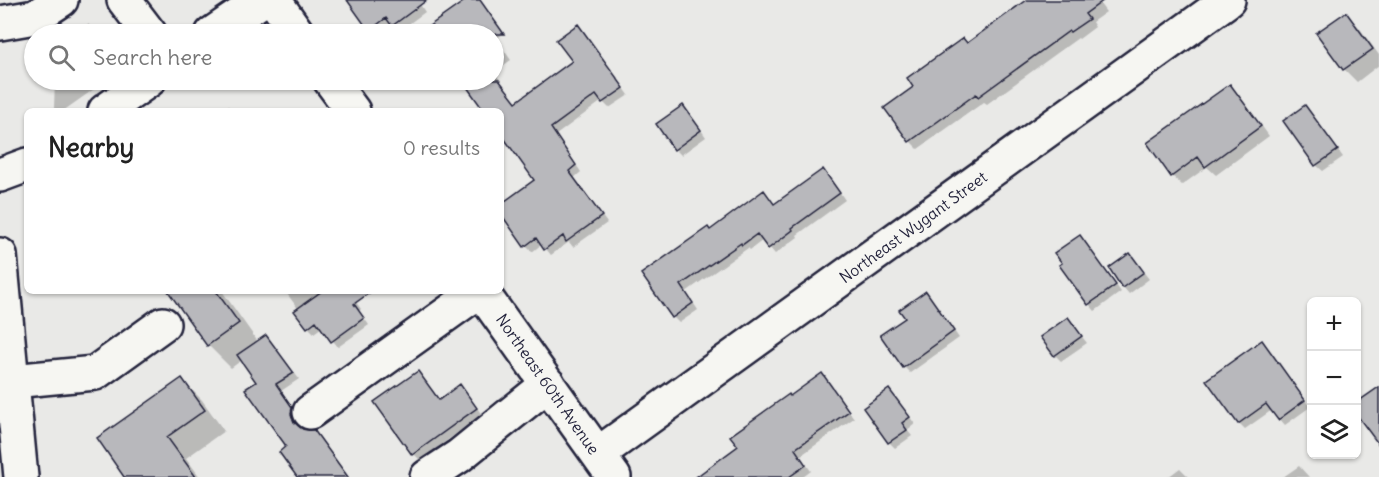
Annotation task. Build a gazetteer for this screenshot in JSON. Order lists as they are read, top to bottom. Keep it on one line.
{"streets":{"street":["Northeast Wygant Street","Northeast 60th Avenue"]},"crossings":[["Northeast Wygant Street","Northeast 60th Avenue"]],"page":{"search":"Search here","heading":["Nearby","0 results"],"map_buttons":["+","−"]}}
